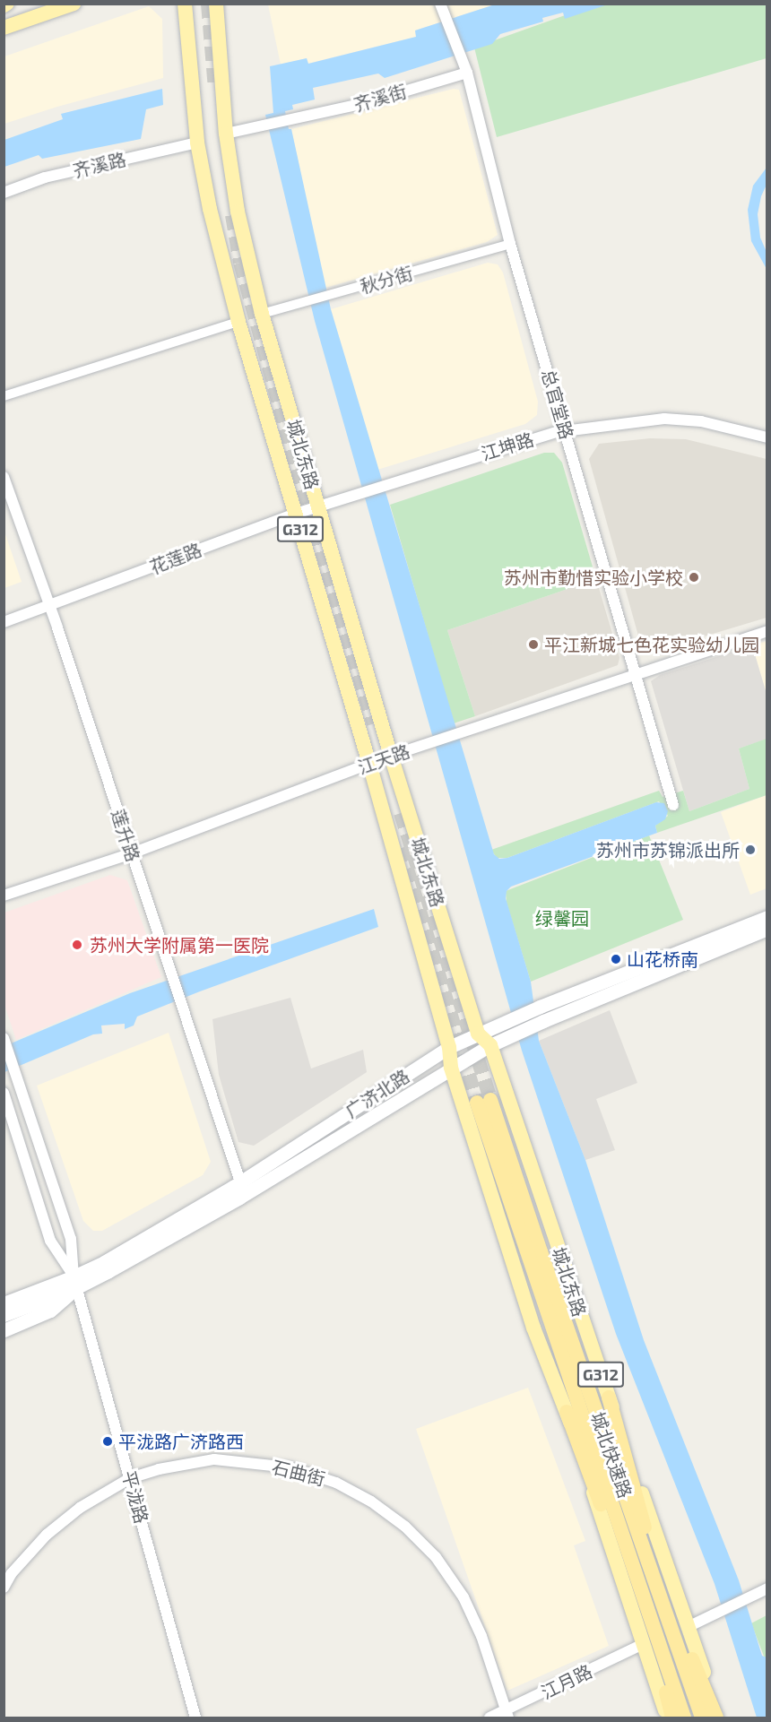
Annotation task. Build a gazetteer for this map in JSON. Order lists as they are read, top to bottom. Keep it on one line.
{"streets":{"highway":["城北快速路"],"main road":["城北东路","G312","广济北路"],"street":["齐溪街","齐溪路","秋分街","总官堂路","江坤路","花莲路","江天路","莲升路","石曲街","平泷路","江月路"]},"crossings":[["齐溪街","总官堂路"],["齐溪街","城北东路"],["齐溪路","城北东路"],["秋分街","总官堂路"],["秋分街","城北东路"],["总官堂路","江坤路"],["总官堂路","江天路"],["江坤路","花莲路"],["城北东路","花莲路"],["城北东路","江天路"],["城北东路","广济北路"],["城北东路","江月路"],["花莲路","莲升路"],["江天路","莲升路"],["莲升路","广济北路"],["广济北路","平泷路"],["石曲街","平泷路"],["石曲街","江月路"]],"parks":["绿馨园"],"places":["苏州市勤惜实验小学校","平江新城七色花实验幼儿园","苏州市苏锦派出所","苏州大学附属第一医院","山花桥南","平泷路广济路西"]}
